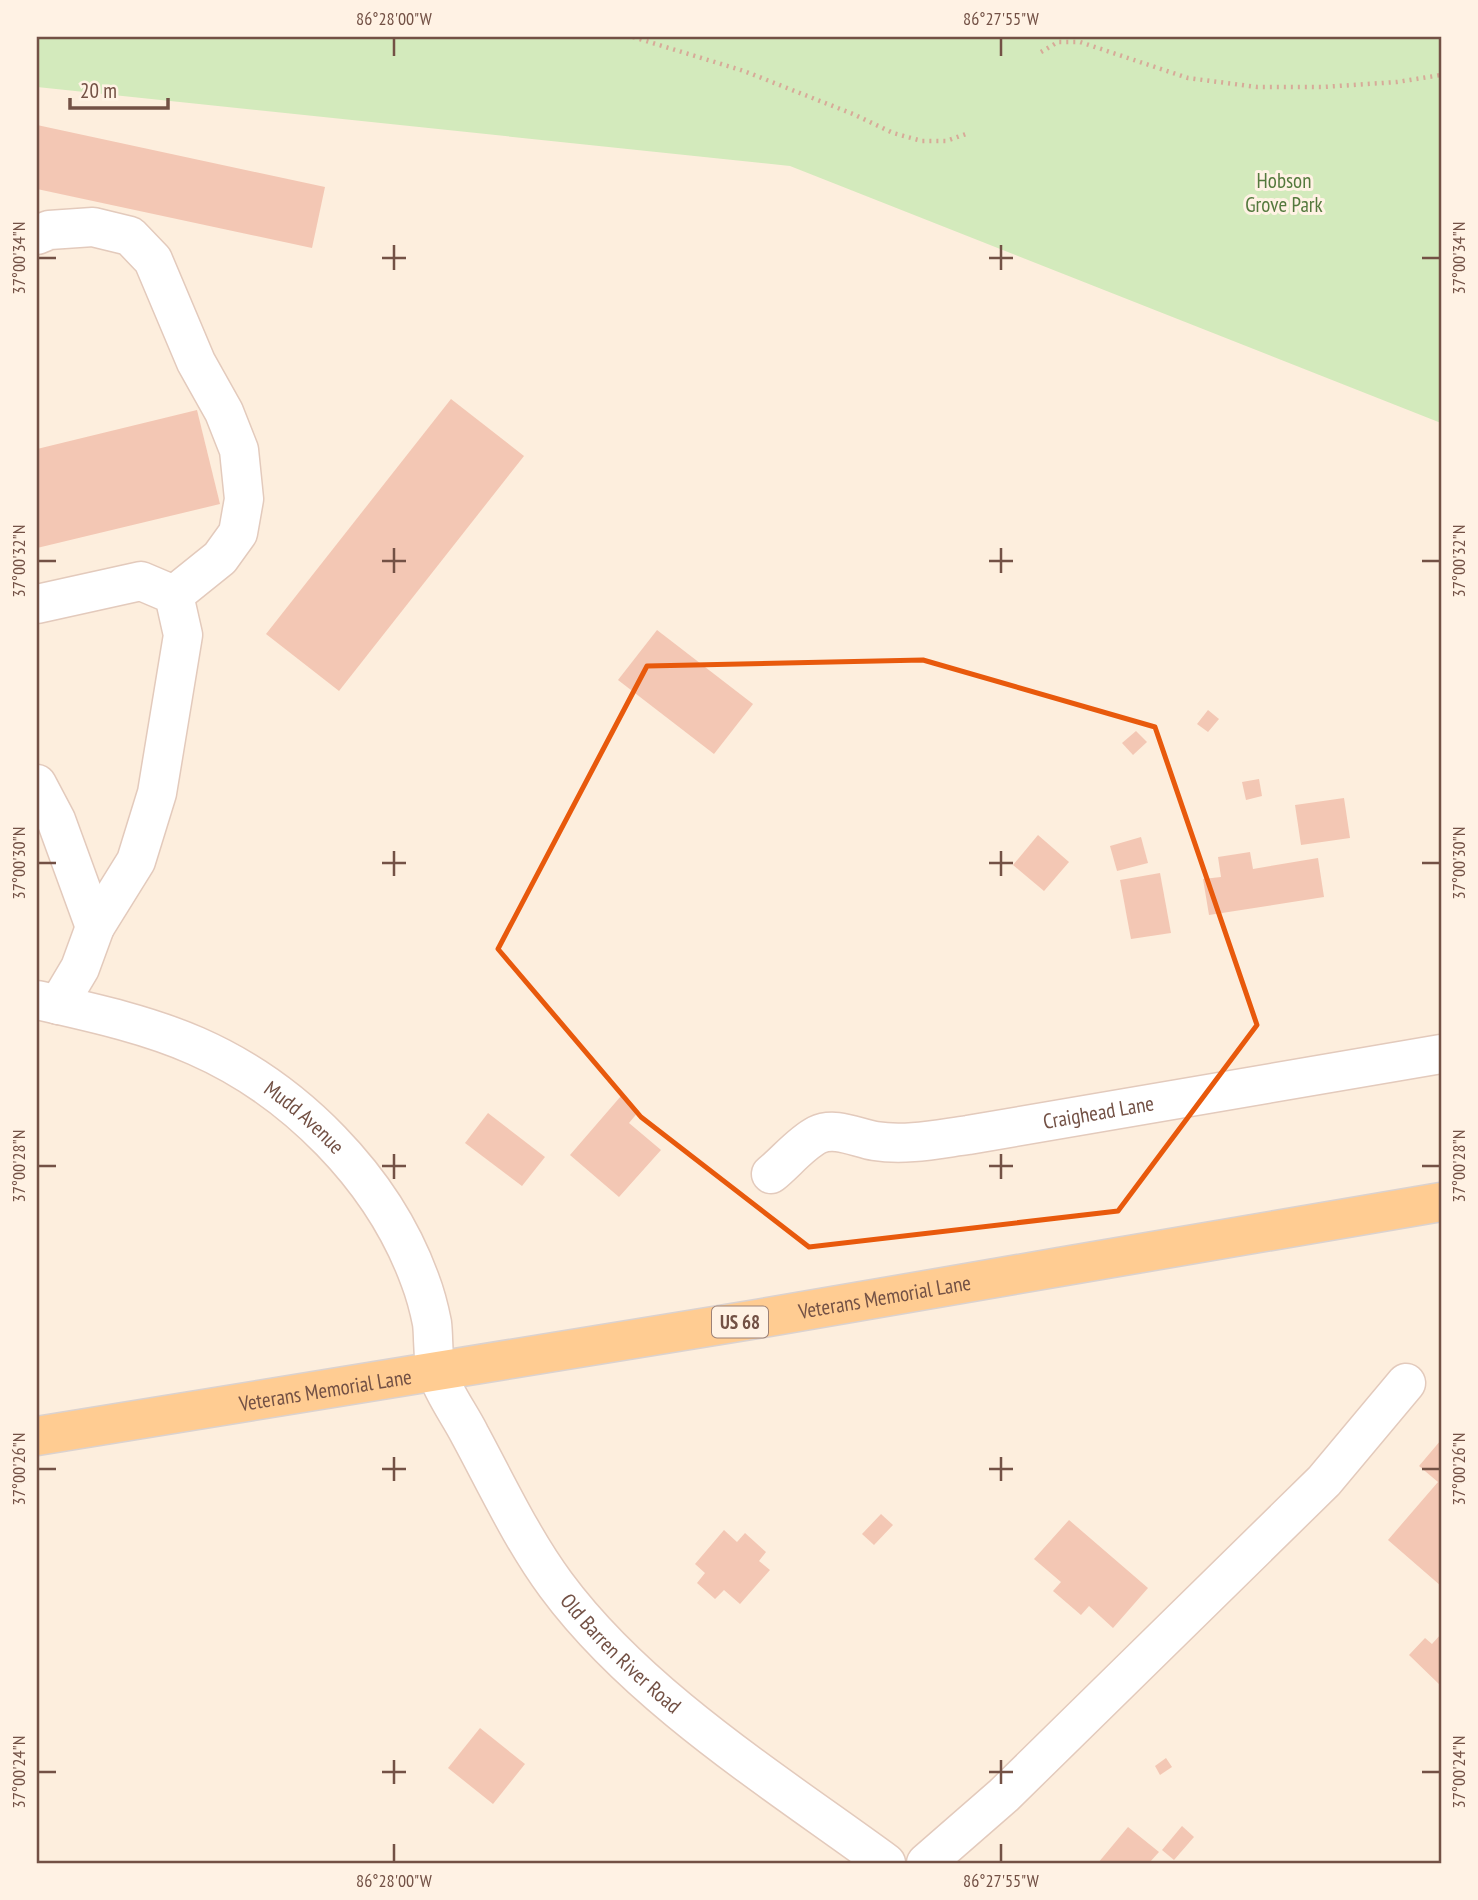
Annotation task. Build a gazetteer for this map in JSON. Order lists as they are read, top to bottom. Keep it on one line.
{"streets":{"main road":["Veterans Memorial Lane","US 68"],"street":["Craighead Lane","Mudd Avenue","Old Barren River Road"]},"crossings":[["Mudd Avenue","Veterans Memorial Lane"],["Mudd Avenue","Old Barren River Road"],["Veterans Memorial Lane","Old Barren River Road"]],"parks":["Hobson Grove Park"],"scale_bar":"20 m","coordinates":["86°28'00\"W","86°27'55\"W","37°00'34\"N","37°00'32\"N","37°00'30\"N","37°00'28\"N","37°00'26\"N","37°00'24\"N"]}
